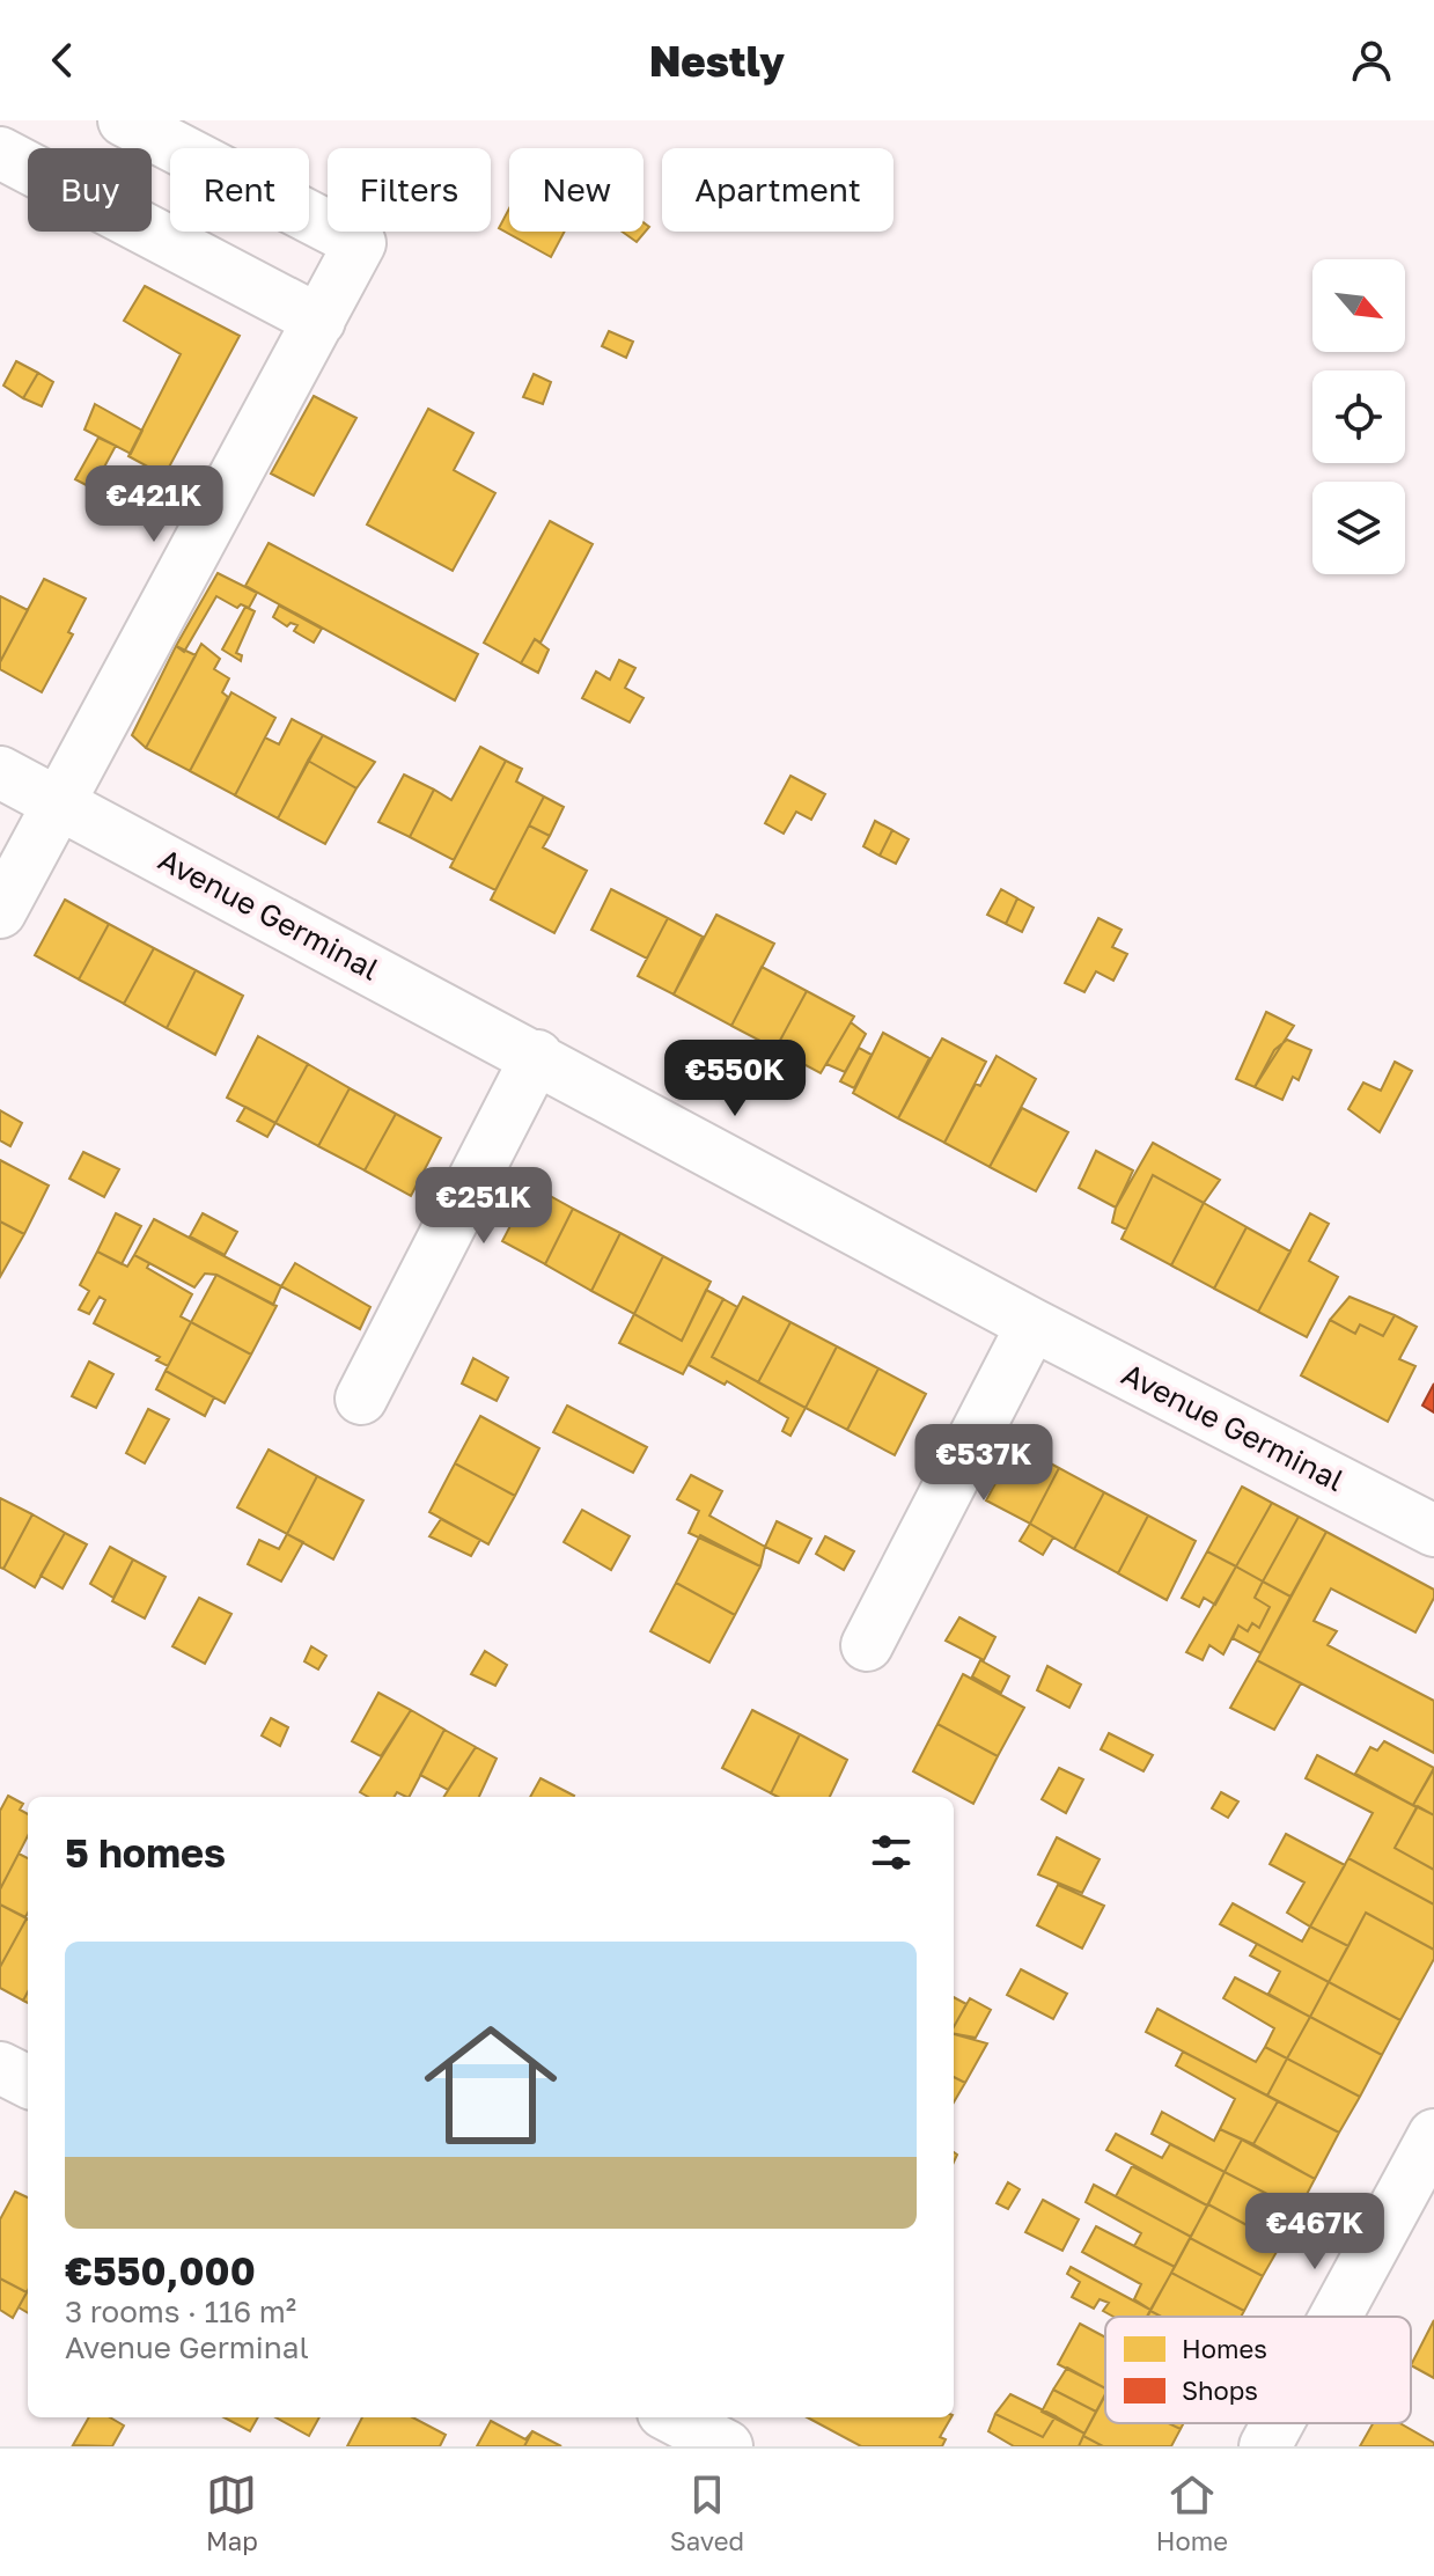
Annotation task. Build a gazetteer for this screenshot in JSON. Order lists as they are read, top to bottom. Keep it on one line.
{"streets":{"street":["Avenue Germinal"]},"legend":["Homes","Shops"],"north":"bottom right","page":{"header":"Nestly","chip":["Buy","Rent","Filters","New","Apartment"],"price":["€421K","€550K","€251K","€537K","€467K"],"heading":"5 homes","list":[{"name":"€550,000","note":"3 rooms · 116 m² · Avenue Germinal"}],"tabs":["Map","Saved","Home"]}}
